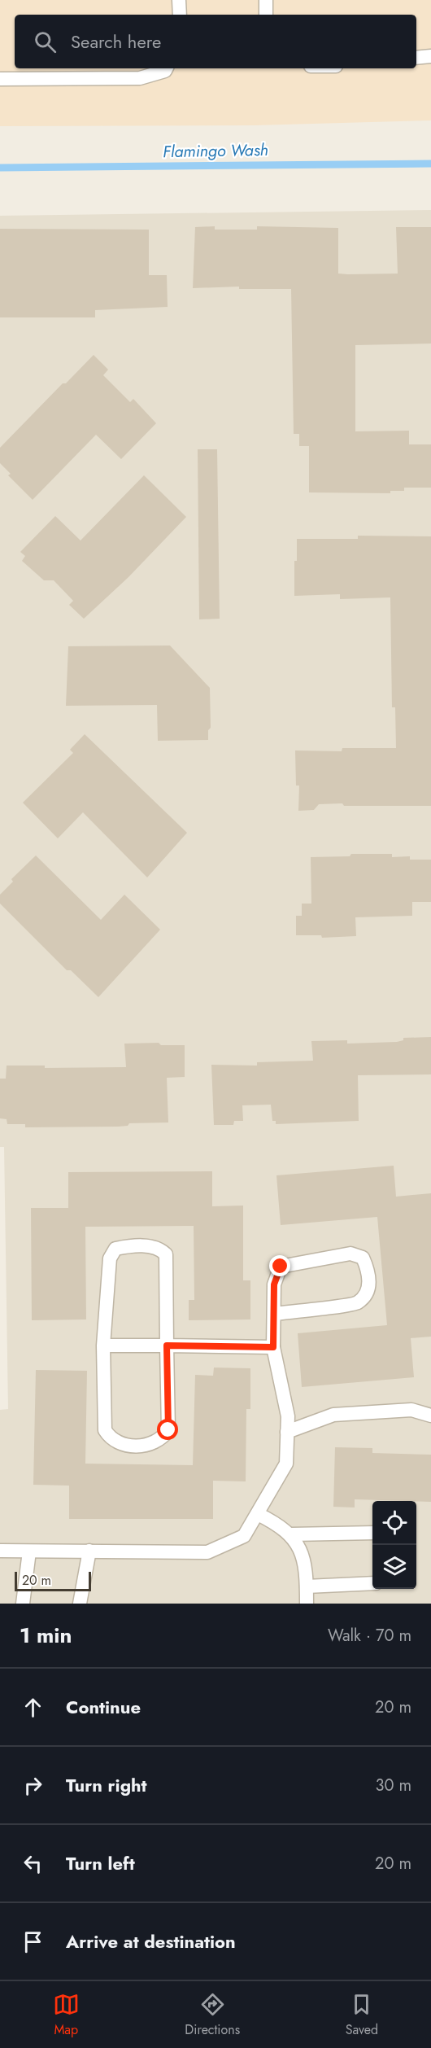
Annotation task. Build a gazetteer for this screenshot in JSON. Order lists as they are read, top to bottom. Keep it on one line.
{"water":["Flamingo Wash"],"scale_bar":"20 m","page":{"search":"Search here","scale":"20 m","heading":["1 min","Walk · 70 m"],"list":[["Continue","20 m"],["Turn right","30 m"],["Turn left","20 m"],"Arrive at destination"],"nav":["Map","Directions","Saved"]}}
